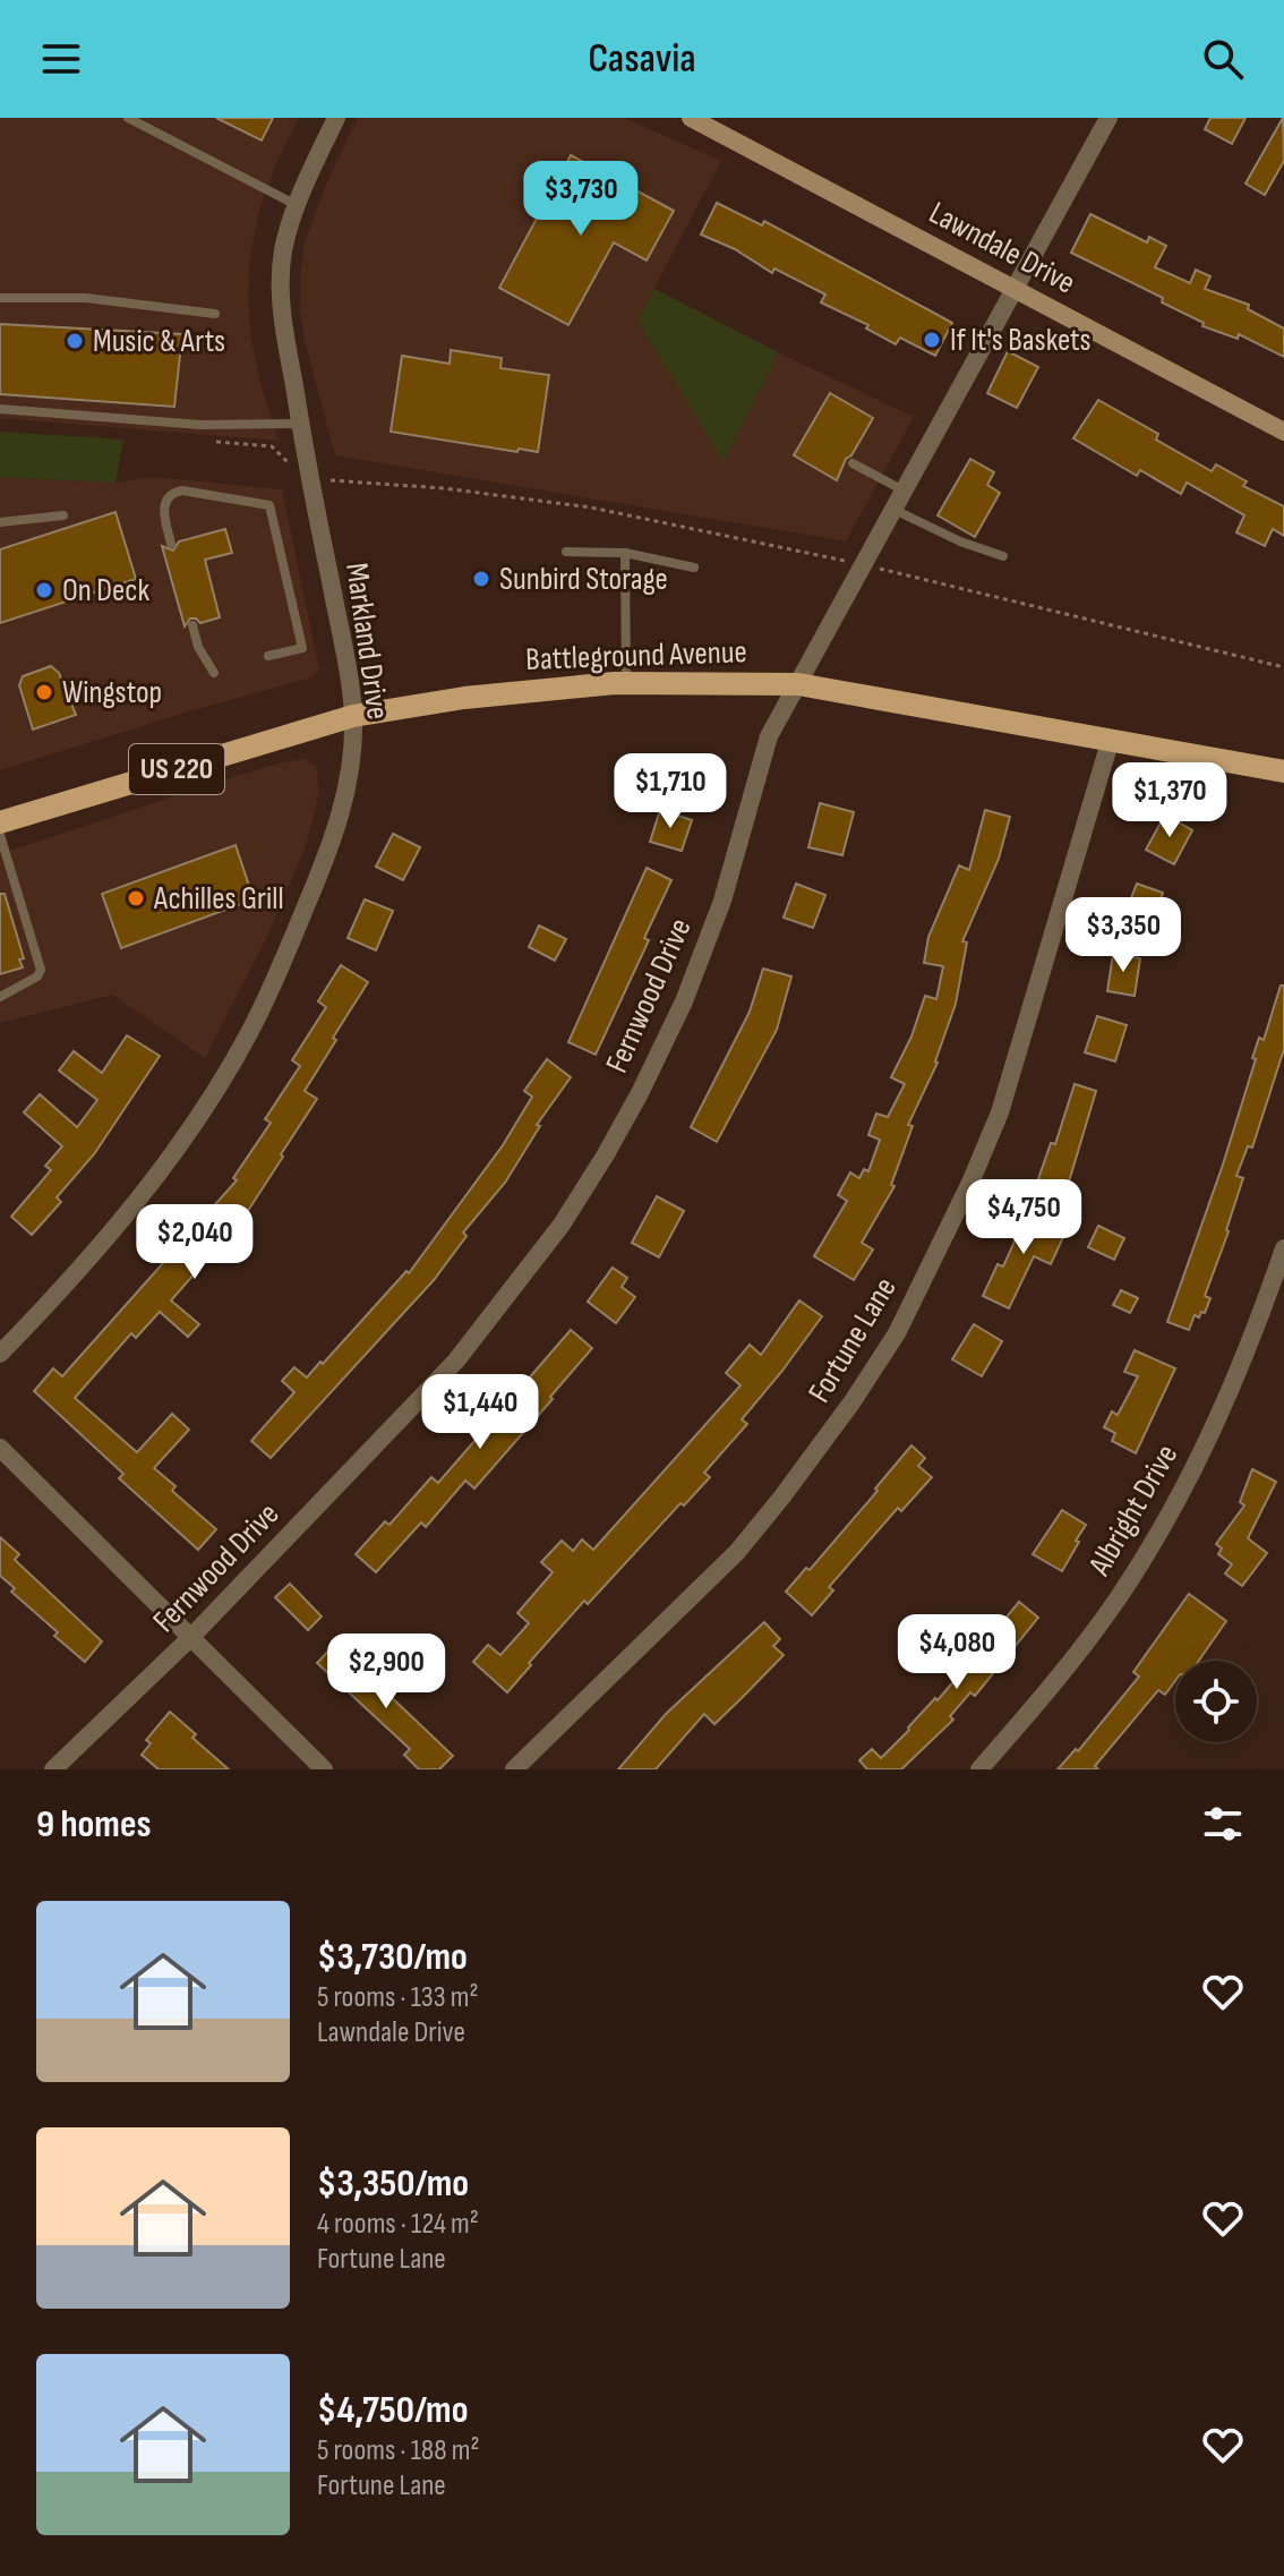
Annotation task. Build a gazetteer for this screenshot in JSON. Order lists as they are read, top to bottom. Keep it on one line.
{"streets":{"main road":["Lawndale Drive","Battleground Avenue","US 220"],"street":["Markland Drive","Fernwood Drive","Fortune Lane","Albright Drive"]},"crossings":[["Lawndale Drive","Fernwood Drive"],["Markland Drive","Battleground Avenue"],["Battleground Avenue","Fernwood Drive"],["Battleground Avenue","Fortune Lane"]],"places":["If It's Baskets","Music & Arts","Sunbird Storage","On Deck","Wingstop","Achilles Grill"],"page":{"header":"Casavia","price":["$3,730","$1,710","$1,370","$3,350","$4,750","$2,040","$1,440","$4,080","$2,900"],"heading":"9 homes","list":[{"name":"$3,730/mo","note":"5 rooms · 133 m² · Lawndale Drive"},{"name":"$3,350/mo","note":"4 rooms · 124 m² · Fortune Lane"},{"name":"$4,750/mo","note":"5 rooms · 188 m² · Fortune Lane"}]}}
